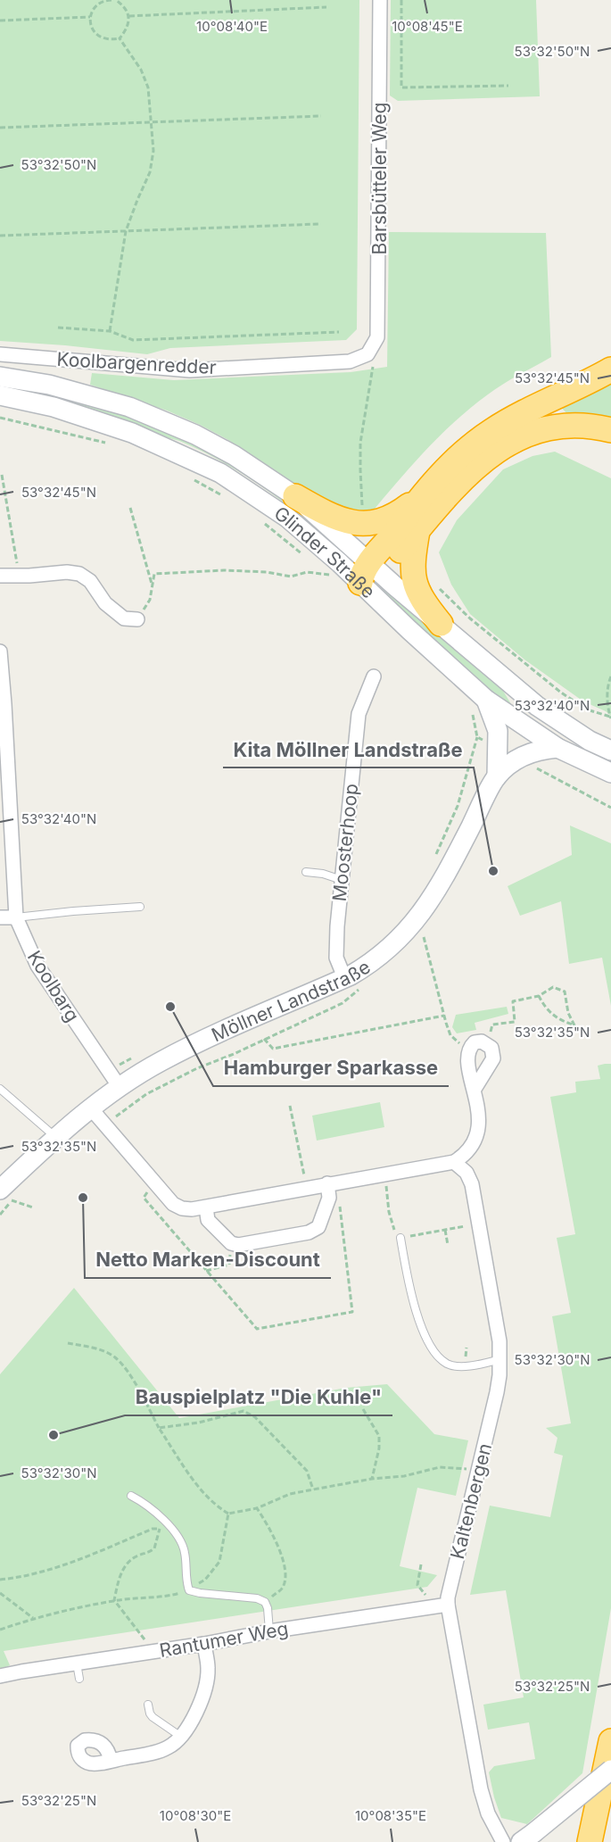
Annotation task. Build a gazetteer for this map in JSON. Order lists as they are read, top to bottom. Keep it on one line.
{"streets":{"main road":["Glinder Straße","Möllner Landstraße"],"street":["Barsbütteler Weg","Koolbargenredder","Moosterhoop","Koolbarg","Kaltenbergen","Rantumer Weg"]},"crossings":[["Barsbütteler Weg","Koolbargenredder"],["Glinder Straße","Möllner Landstraße"],["Moosterhoop","Möllner Landstraße"],["Koolbarg","Möllner Landstraße"],["Kaltenbergen","Rantumer Weg"]],"places":["Kita Möllner Landstraße","Hamburger Sparkasse","Netto Marken-Discount","Bauspielplatz \"Die Kuhle\""],"coordinates":["10°08'45\"E","10°08'40\"E","53°32'50\"N","53°32'45\"N","53°32'40\"N","53°32'35\"N","53°32'30\"N","53°32'25\"N","10°08'30\"E","10°08'35\"E"]}
